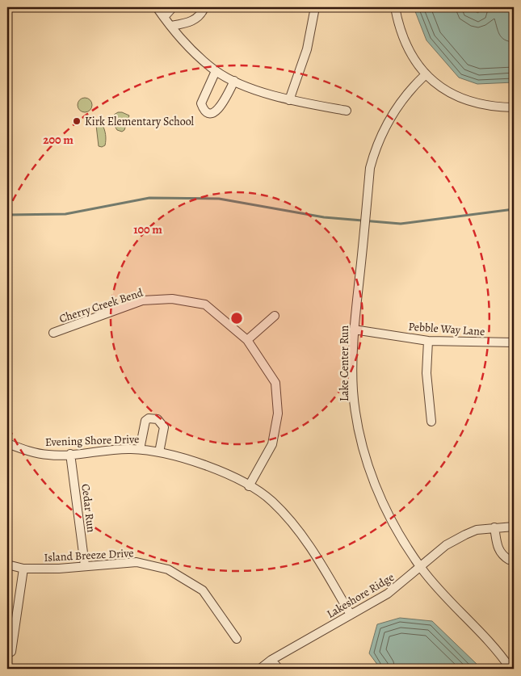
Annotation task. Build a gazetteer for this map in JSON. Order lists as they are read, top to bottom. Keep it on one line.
{"streets":{"street":["Cherry Creek Bend","Pebble Way Lane","Lake Center Run","Evening Shore Drive","Cedar Run","Island Breeze Drive","Lakeshore Ridge"]},"crossings":[["Cherry Creek Bend","Evening Shore Drive"],["Pebble Way Lane","Lake Center Run"],["Lake Center Run","Lakeshore Ridge"],["Evening Shore Drive","Cedar Run"],["Evening Shore Drive","Lakeshore Ridge"],["Cedar Run","Island Breeze Drive"]],"places":["Kirk Elementary School"],"rings":["200 m","100 m"]}
